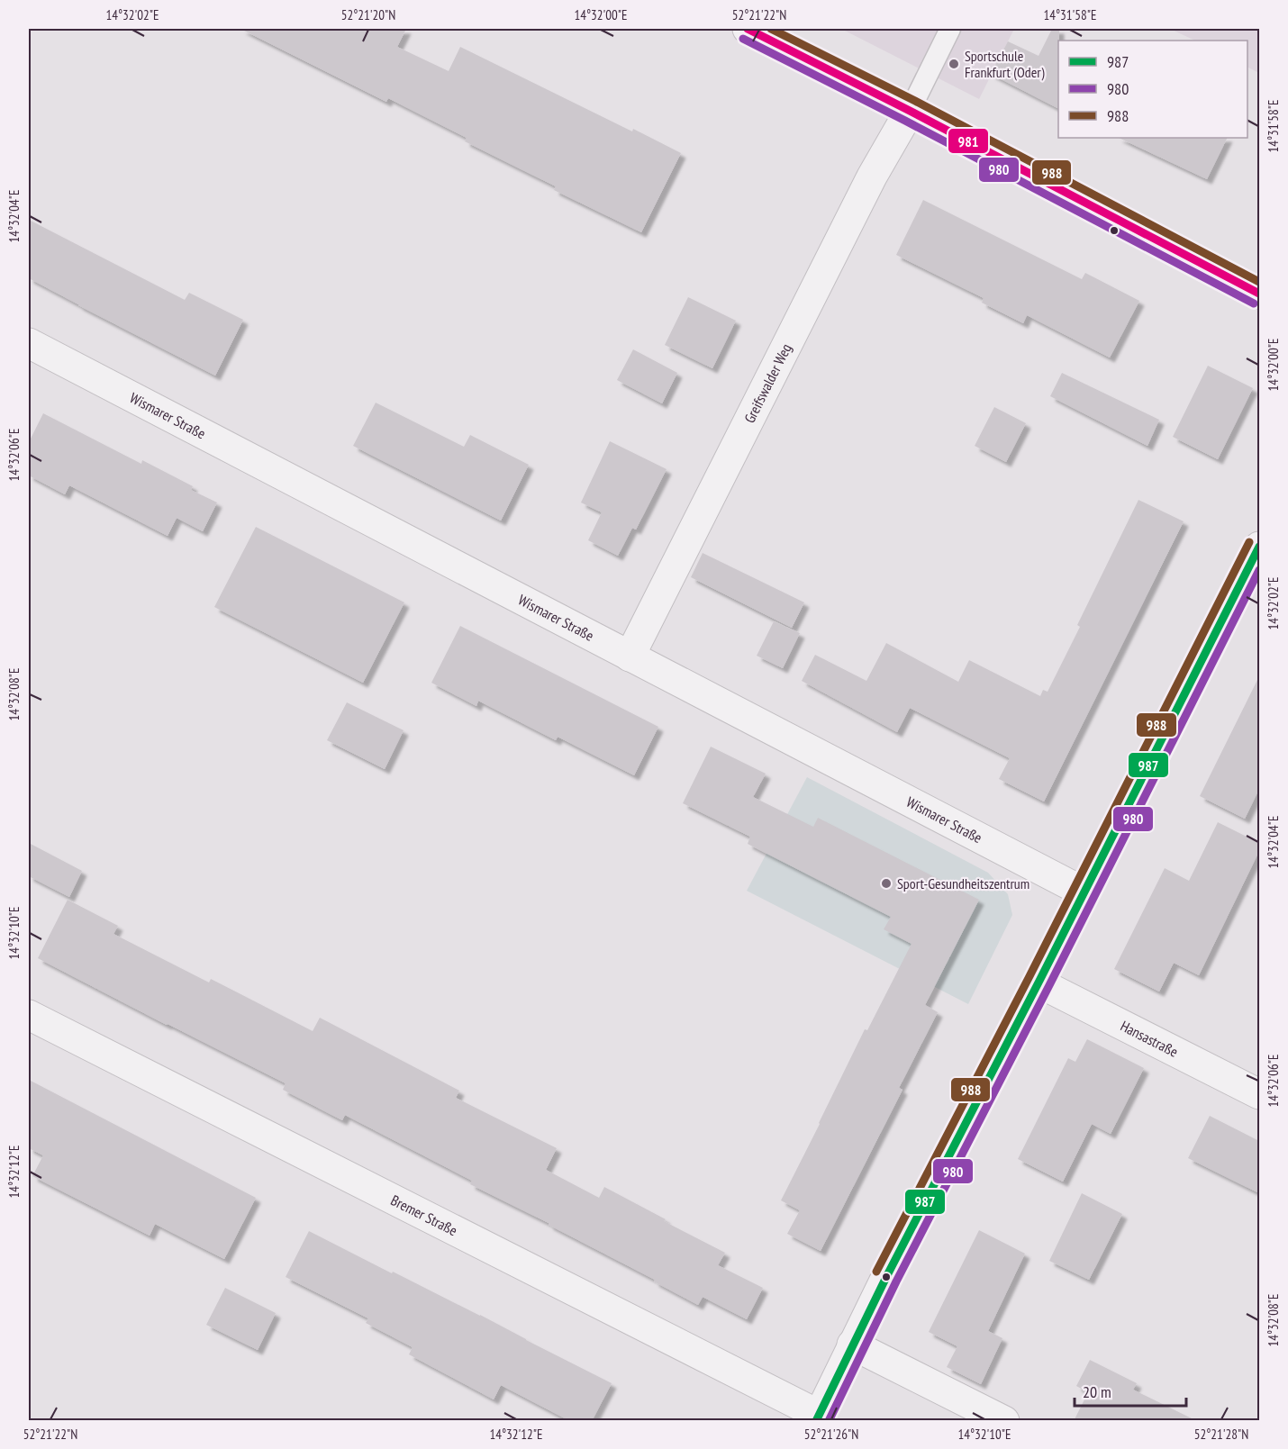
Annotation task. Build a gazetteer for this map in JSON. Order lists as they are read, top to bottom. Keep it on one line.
{"streets":{"street":["Greifswalder Weg","Wismarer Straße","Hansastraße","Bremer Straße"]},"crossings":[["Greifswalder Weg","Wismarer Straße"]],"places":["Sportschule Frankfurt (Oder)","Sport-Gesundheitszentrum"],"lines":["transit line 988","transit line 981","transit line 980","transit line 987"],"legend":["987","980","988"],"scale_bar":"20 m","coordinates":["14°32'02\"E","52°21'20\"N","14°32'00\"E","52°21'22\"N","14°31'58\"E","14°32'04\"E","14°32'06\"E","14°32'08\"E","14°32'10\"E","14°32'12\"E","52°21'26\"N","52°21'28\"N"]}
